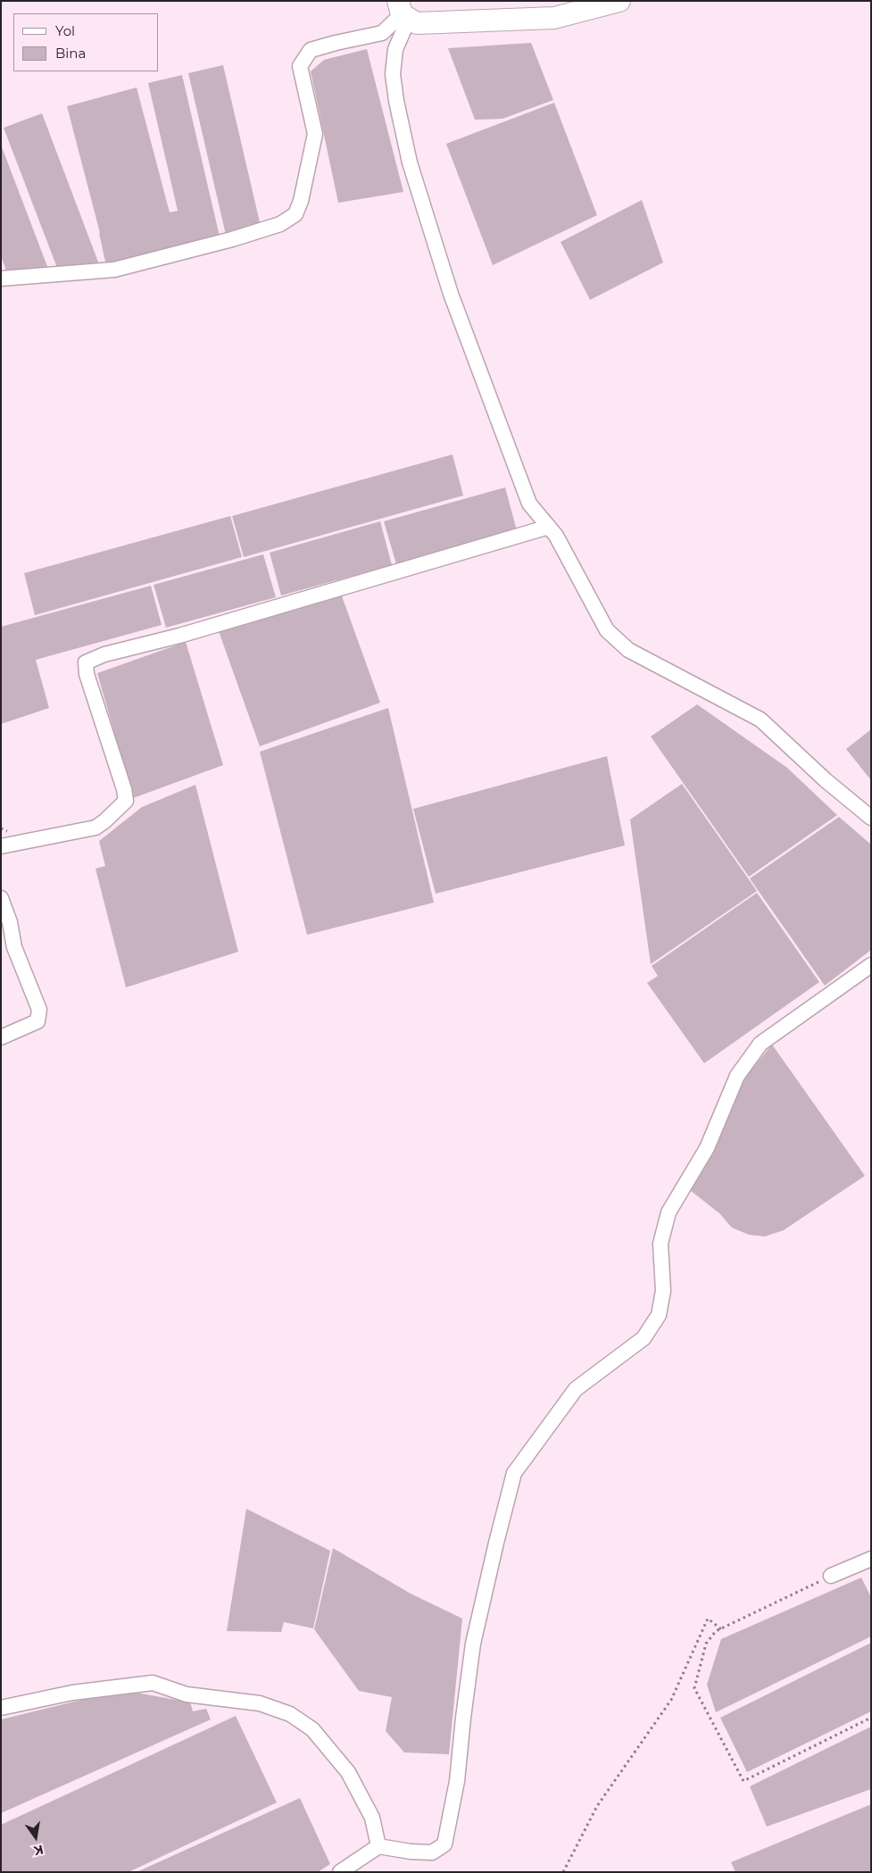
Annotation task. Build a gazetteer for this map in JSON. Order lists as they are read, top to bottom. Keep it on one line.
{"legend":["Yol","Bina"],"north":"bottom"}
